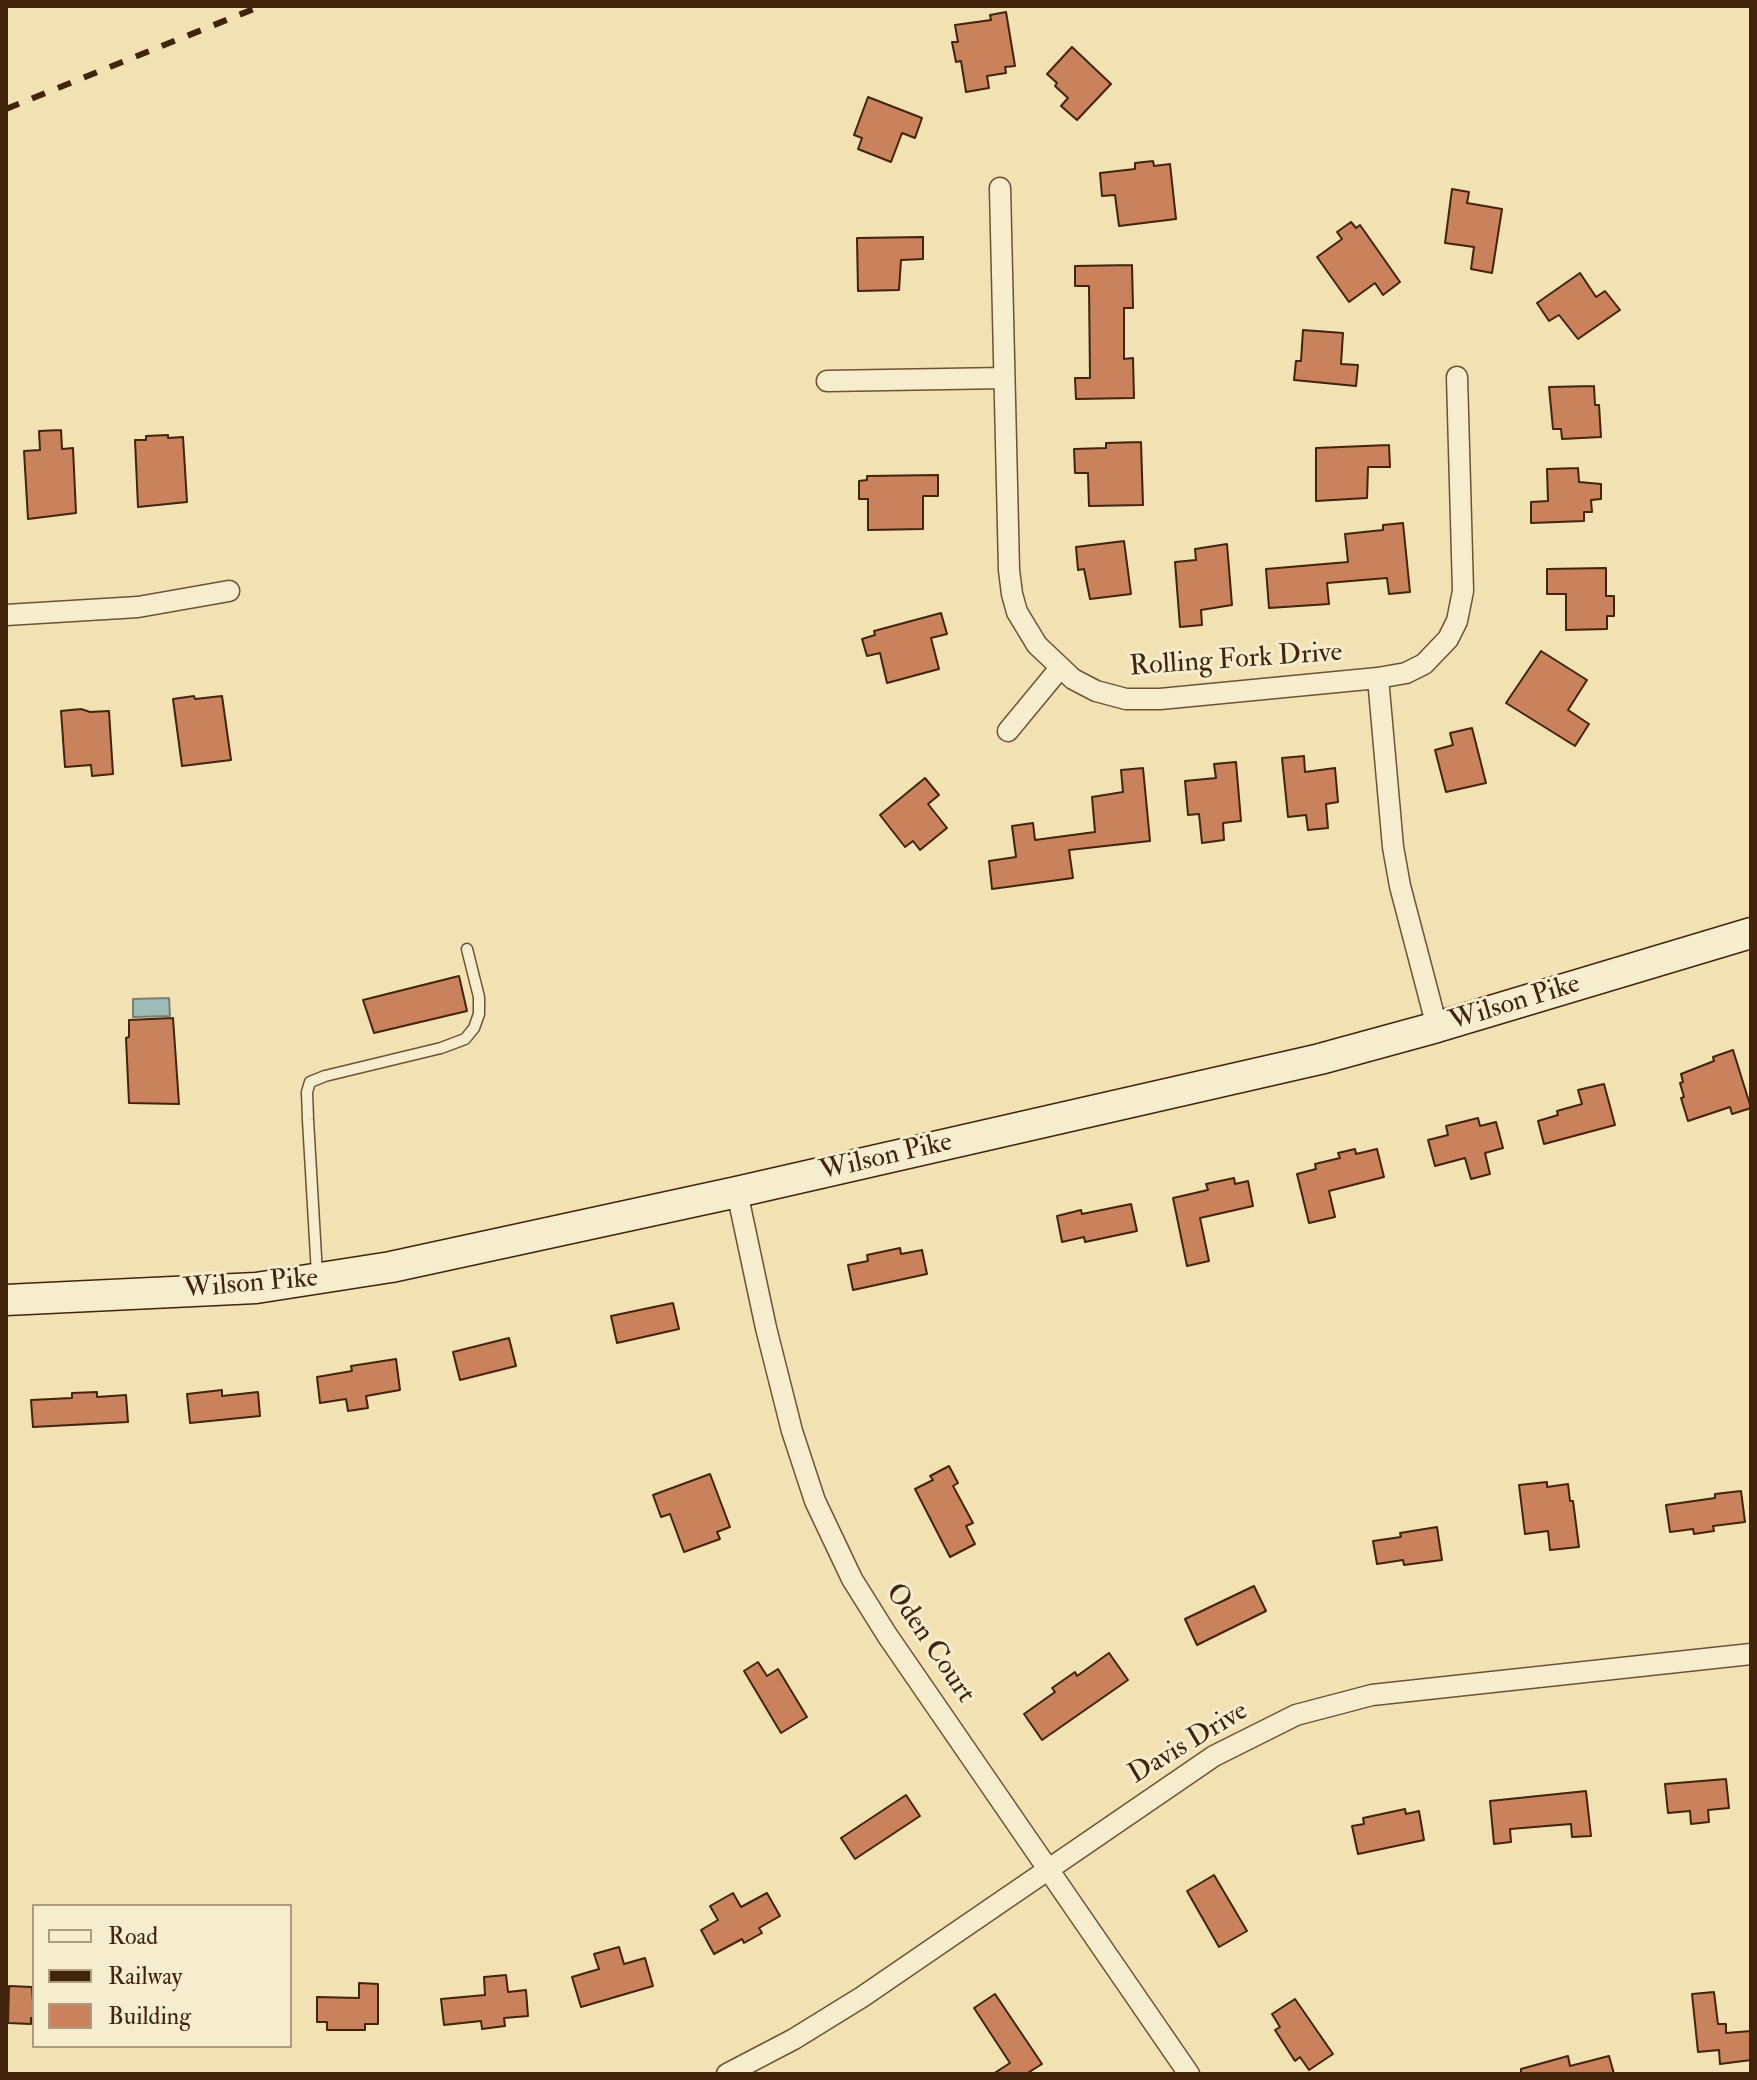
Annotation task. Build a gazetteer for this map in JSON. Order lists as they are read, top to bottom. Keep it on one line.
{"streets":{"main road":["Wilson Pike"],"street":["Rolling Fork Drive","Oden Court","Davis Drive"]},"crossings":[["Wilson Pike","Oden Court"],["Oden Court","Davis Drive"]],"legend":["Road","Railway","Building"]}
